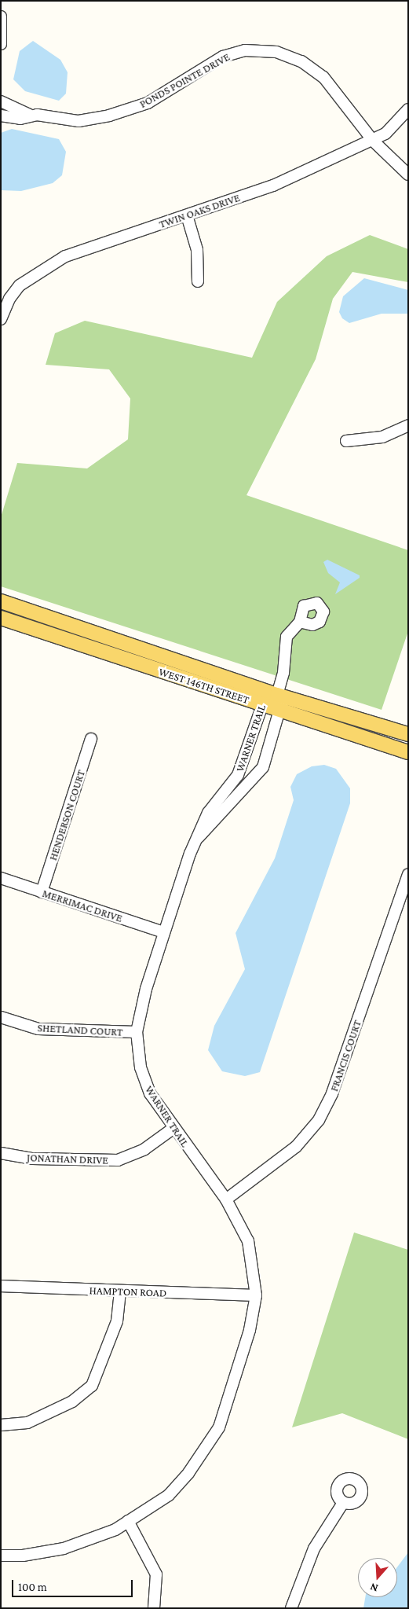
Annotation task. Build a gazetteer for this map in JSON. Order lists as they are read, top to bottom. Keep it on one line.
{"streets":{"main road":["WEST 146TH STREET"],"street":["PONDS POINTE DRIVE","TWIN OAKS DRIVE","WARNER TRAIL","HENDERSON COURT","MERRIMAC DRIVE","SHETLAND COURT","FRANCIS COURT","JONATHAN DRIVE","HAMPTON ROAD"]},"crossings":[["PONDS POINTE DRIVE","TWIN OAKS DRIVE"],["WEST 146TH STREET","WARNER TRAIL"],["WARNER TRAIL","MERRIMAC DRIVE"],["WARNER TRAIL","SHETLAND COURT"],["WARNER TRAIL","FRANCIS COURT"],["WARNER TRAIL","JONATHAN DRIVE"],["WARNER TRAIL","HAMPTON ROAD"],["HENDERSON COURT","MERRIMAC DRIVE"]],"scale_bar":"100 m","north":"bottom"}
